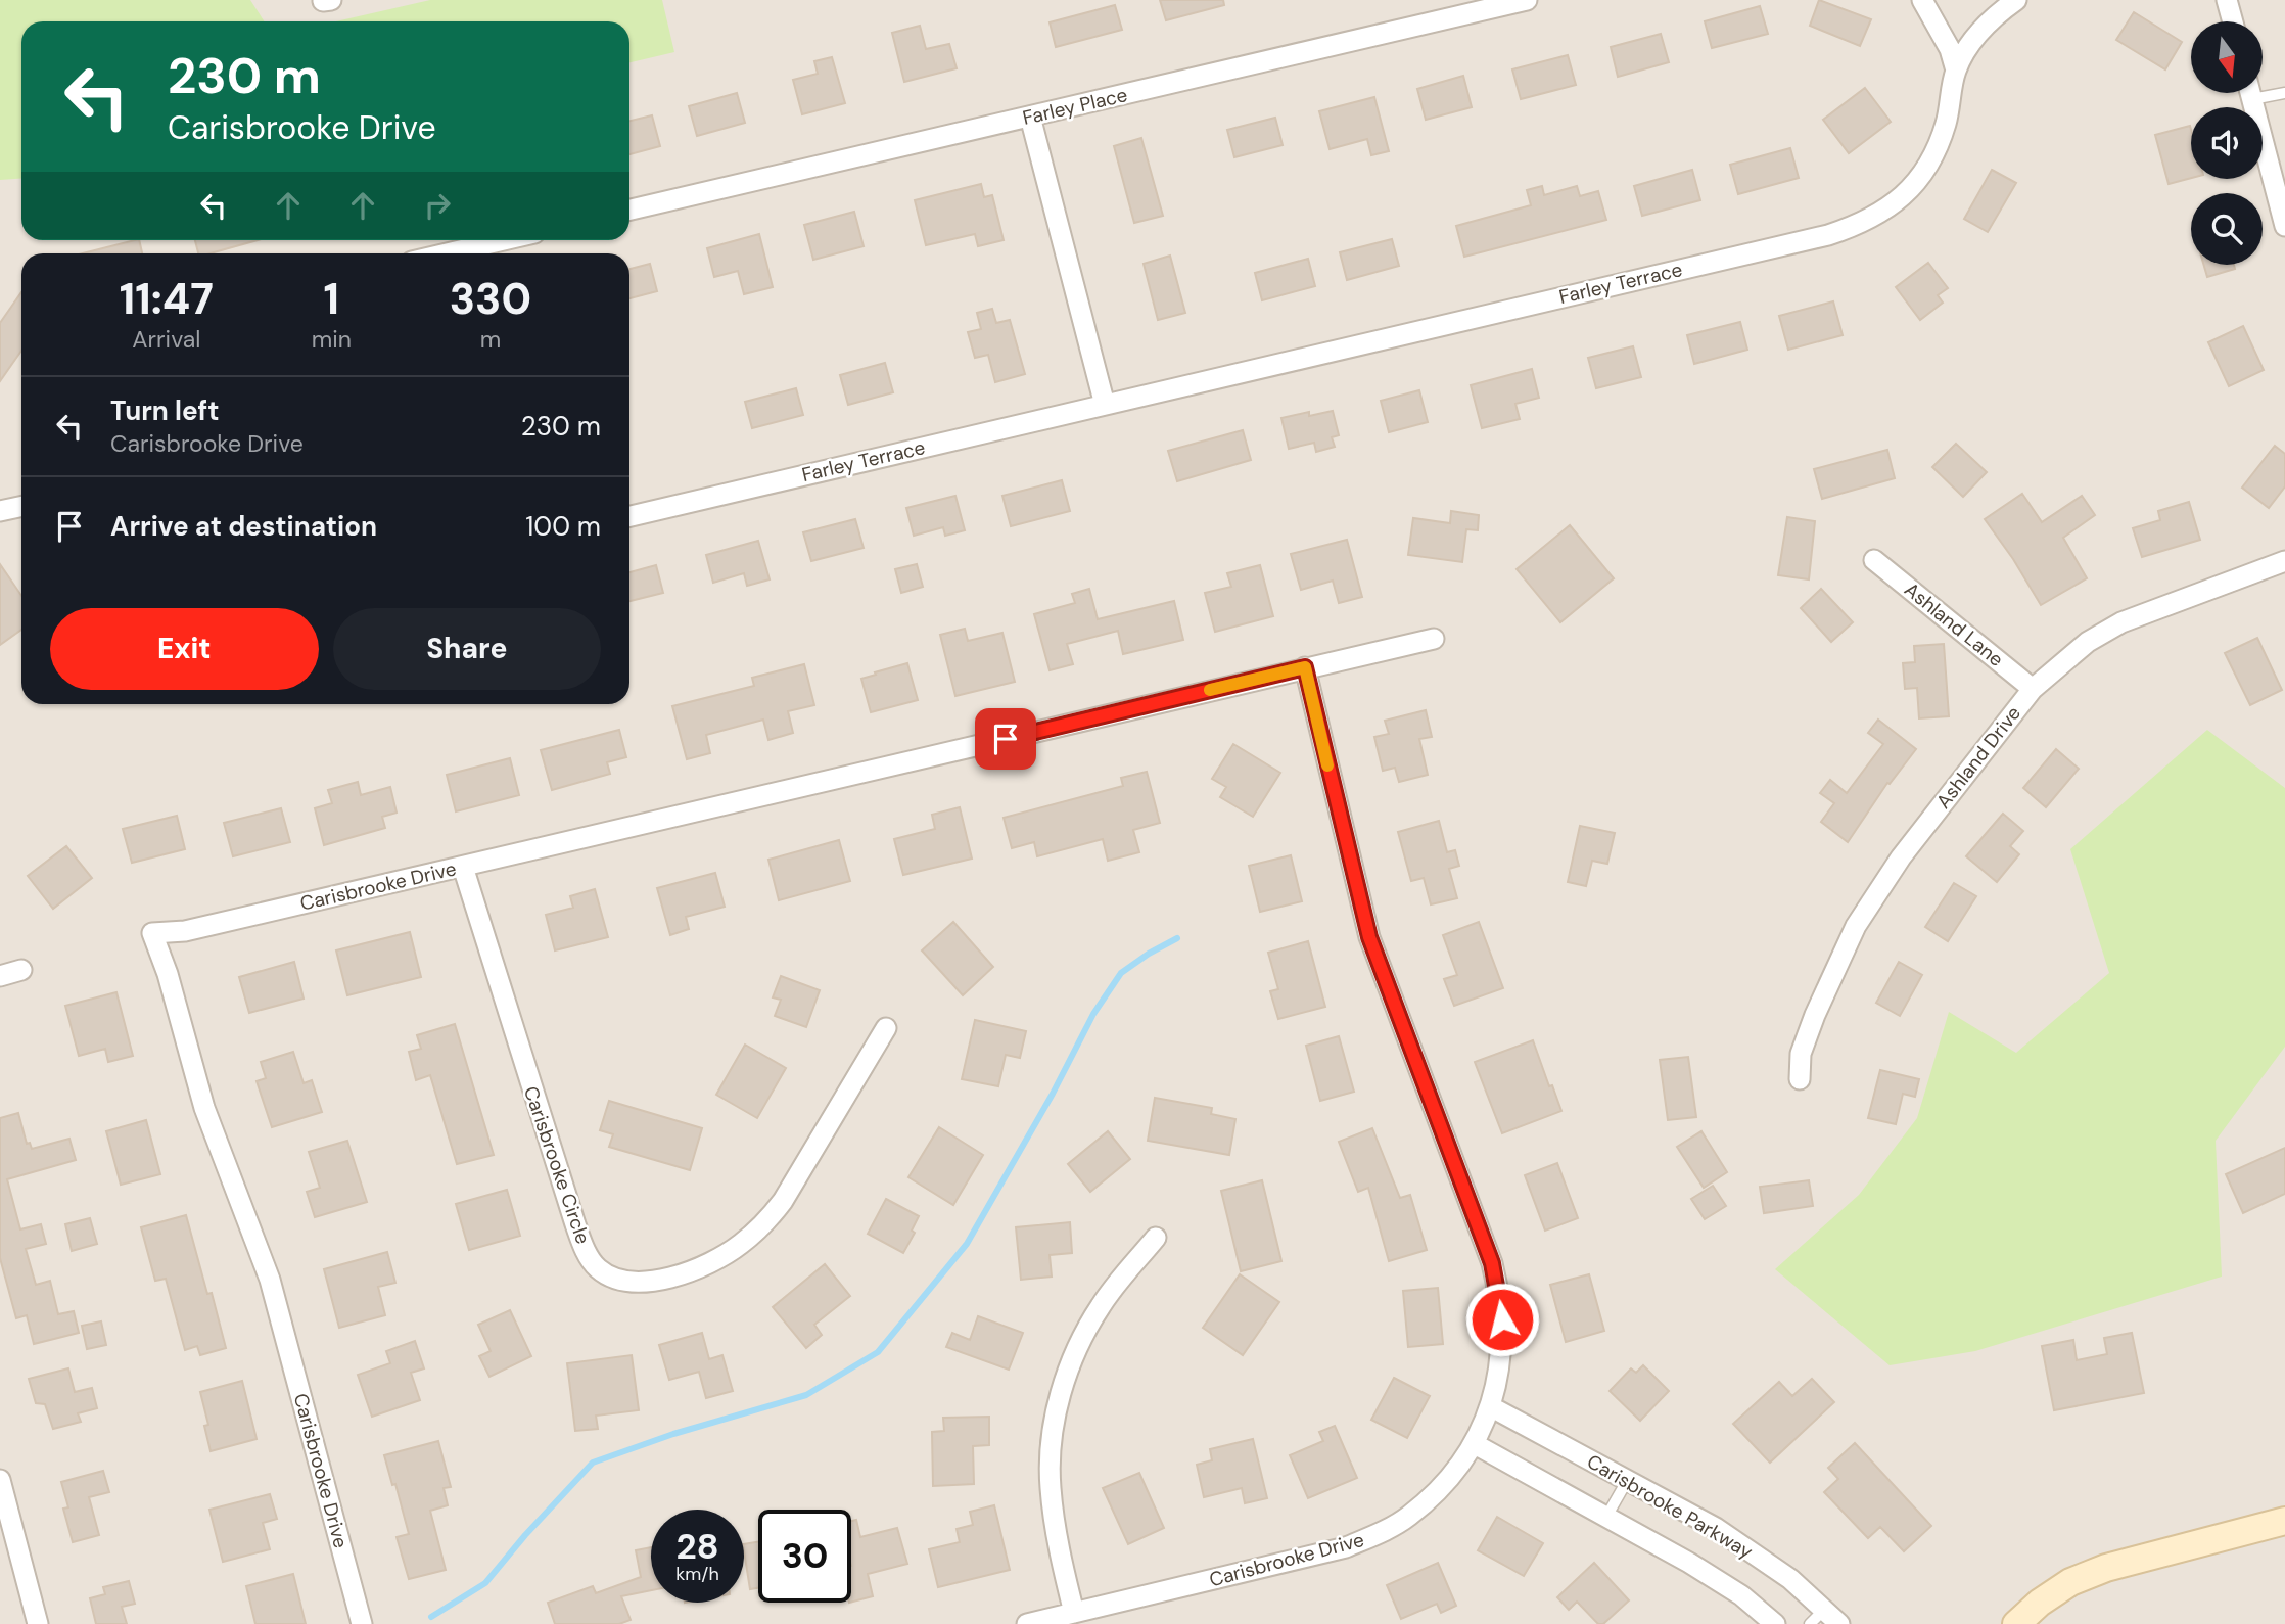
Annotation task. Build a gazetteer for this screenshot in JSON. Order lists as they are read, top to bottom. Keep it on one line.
{"streets":{"street":["Farley Place","Farley Terrace","Ashland Lane","Ashland Drive","Carisbrooke Drive","Carisbrooke Circle","Carisbrooke Parkway"]},"crossings":[["Ashland Lane","Ashland Drive"],["Carisbrooke Drive","Carisbrooke Circle"],["Carisbrooke Drive","Carisbrooke Parkway"]],"north":"bottom","page":{"turn":["230 m","Carisbrooke Drive"],"eta":["11:47","Arrival","1","min","330","m"],"list":[{"name":"Turn left","note":"Carisbrooke Drive","value":"230 m"},{"name":"Arrive at destination","value":"100 m"}],"buttons":["Exit","Share"],"speed":"28 km/h","limit":"30"}}
